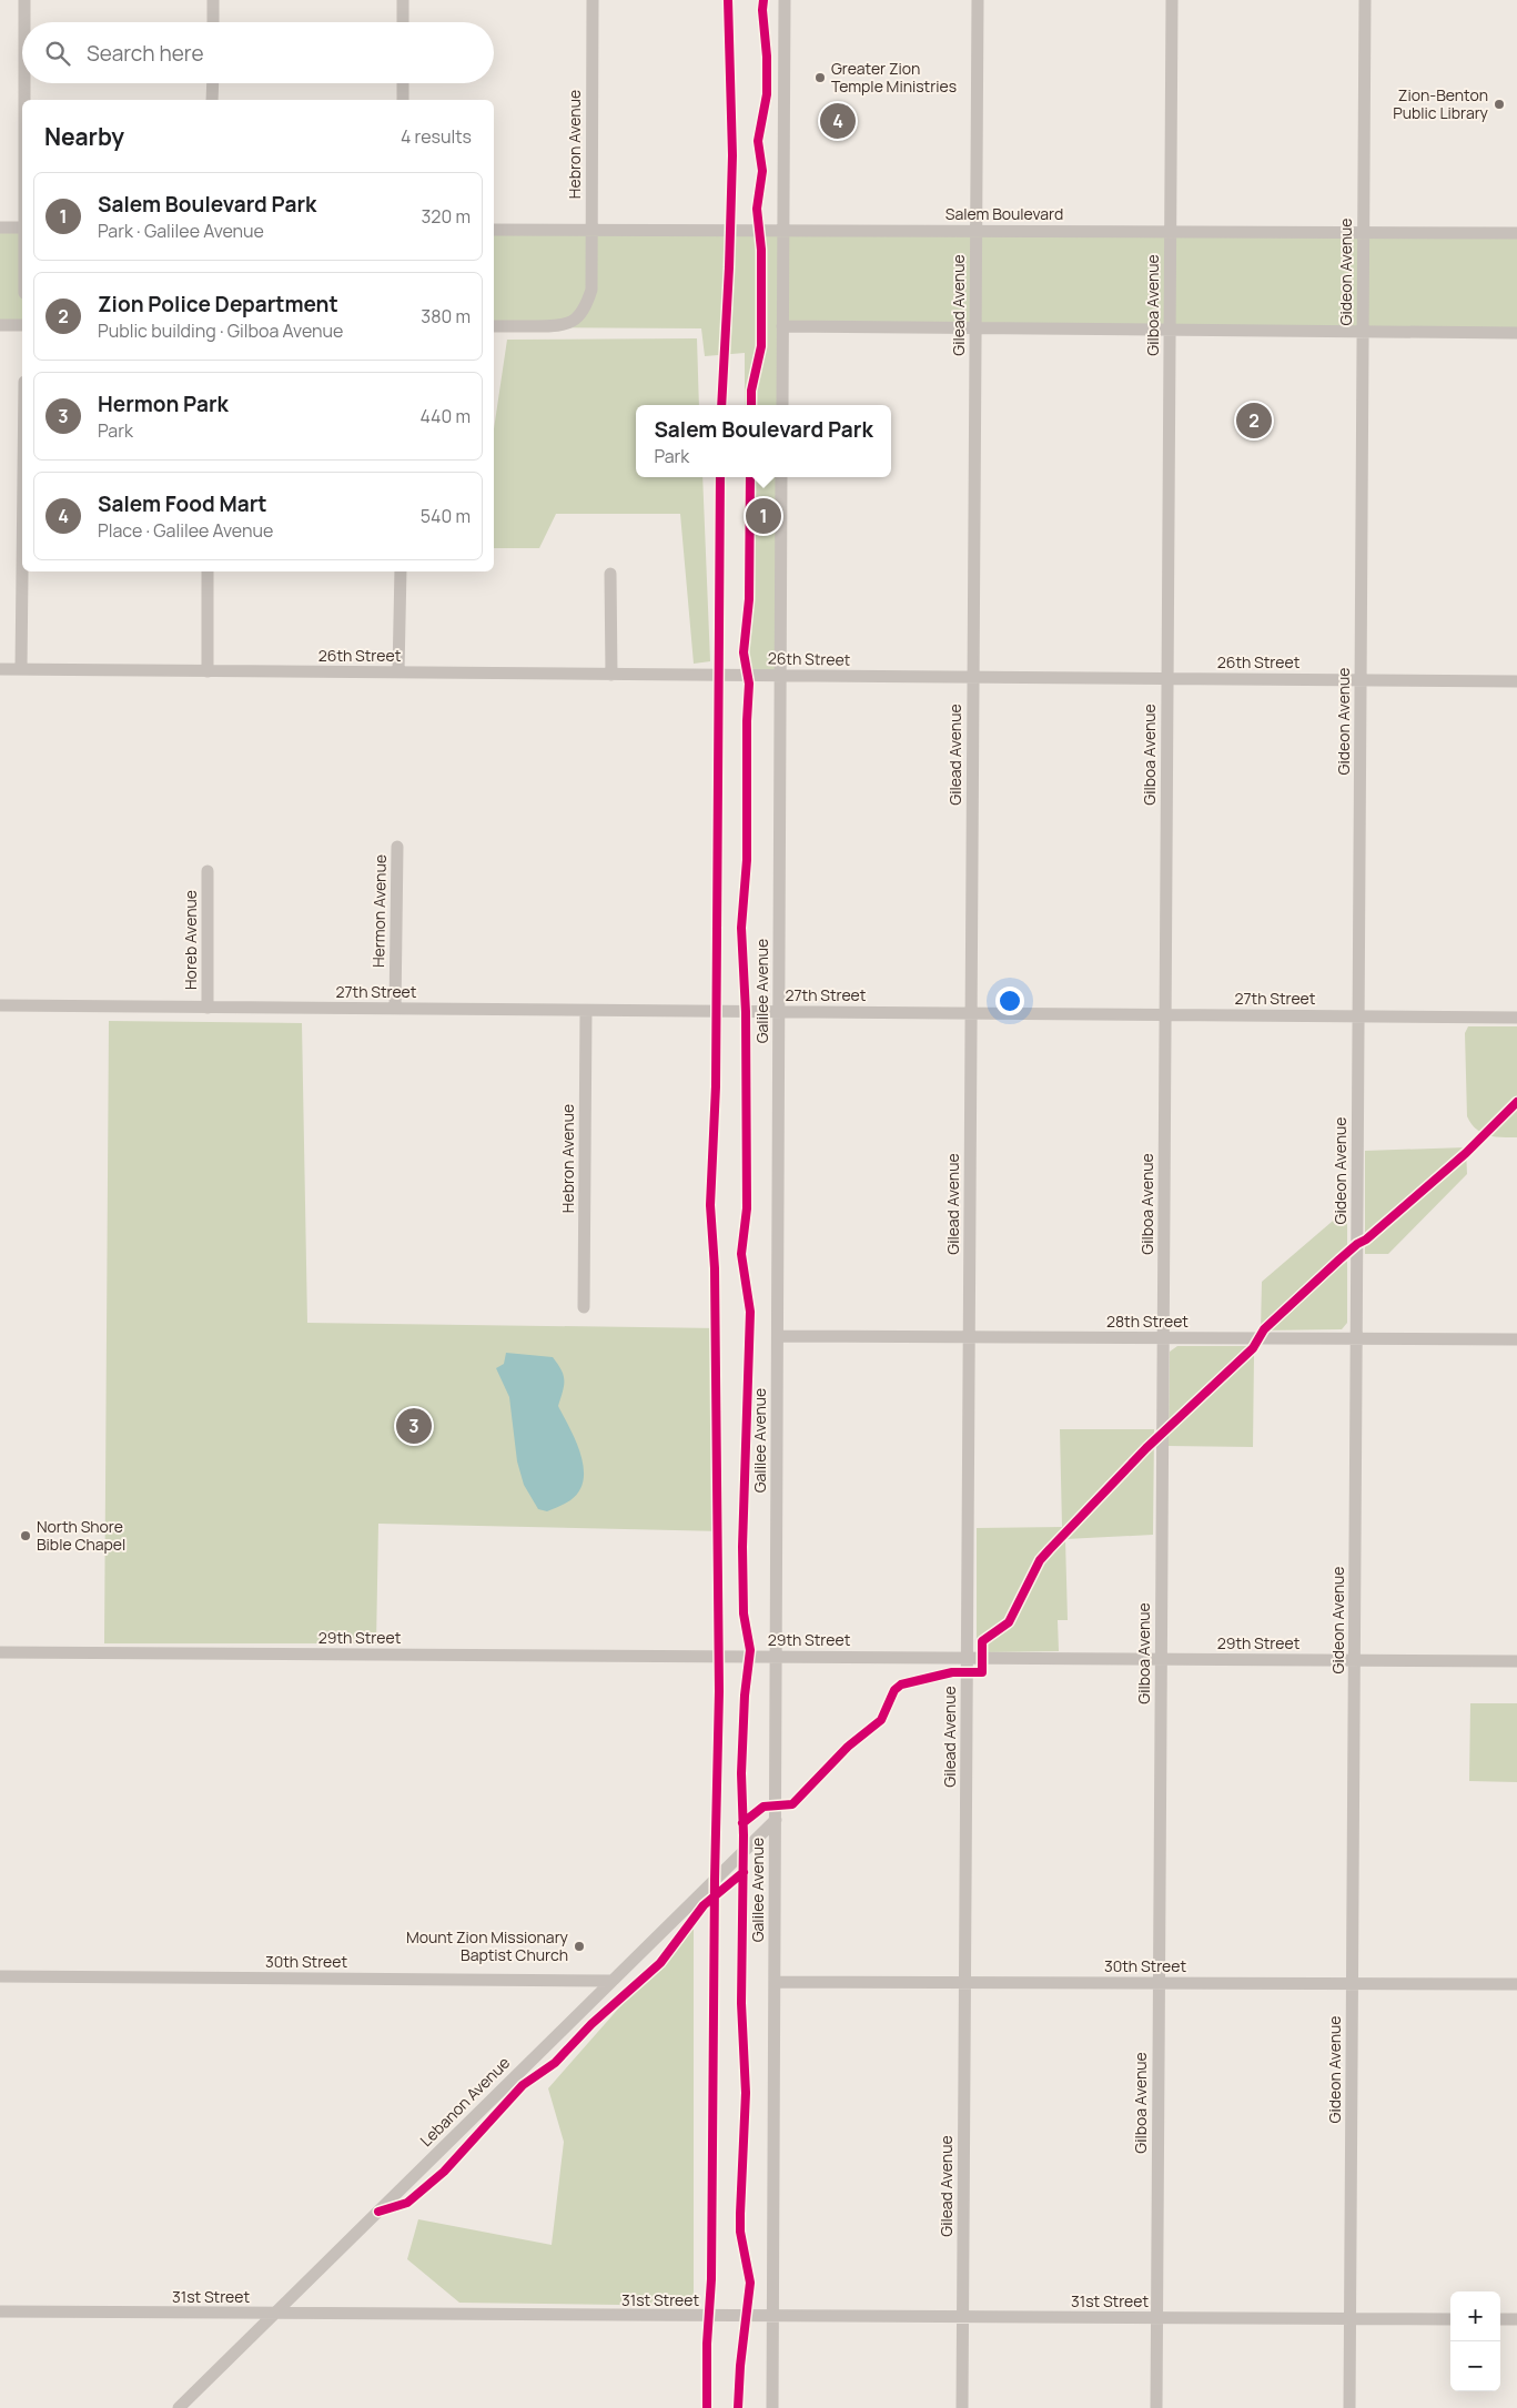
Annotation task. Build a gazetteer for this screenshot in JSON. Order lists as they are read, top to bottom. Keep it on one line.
{"streets":{"street":["Hebron Avenue","Salem Boulevard","Gideon Avenue","Gilead Avenue","Gilboa Avenue","26th Street","Hermon Avenue","Horeb Avenue","Galilee Avenue","27th Street","28th Street","29th Street","30th Street","Lebanon Avenue","31st Street"]},"crossings":[["Hebron Avenue","Salem Boulevard"],["Hebron Avenue","27th Street"],["Salem Boulevard","Gideon Avenue"],["Salem Boulevard","Gilead Avenue"],["Salem Boulevard","Gilboa Avenue"],["Gideon Avenue","26th Street"],["Gideon Avenue","27th Street"],["Gideon Avenue","28th Street"],["Gideon Avenue","29th Street"],["Gideon Avenue","30th Street"],["Gideon Avenue","31st Street"],["Gilead Avenue","26th Street"],["Gilead Avenue","27th Street"],["Gilead Avenue","28th Street"],["Gilead Avenue","29th Street"],["Gilead Avenue","30th Street"],["Gilead Avenue","31st Street"],["Gilboa Avenue","26th Street"],["Gilboa Avenue","27th Street"],["Gilboa Avenue","28th Street"],["Gilboa Avenue","29th Street"],["Gilboa Avenue","30th Street"],["Gilboa Avenue","31st Street"],["26th Street","Galilee Avenue"],["Hermon Avenue","27th Street"],["Horeb Avenue","27th Street"],["Galilee Avenue","27th Street"],["Galilee Avenue","28th Street"],["Galilee Avenue","29th Street"],["Galilee Avenue","30th Street"],["Galilee Avenue","Lebanon Avenue"],["Galilee Avenue","31st Street"],["30th Street","Lebanon Avenue"],["Lebanon Avenue","31st Street"]],"places":["Greater Zion Temple Ministries","Zion-Benton Public Library","North Shore Bible Chapel","Mount Zion Missionary Baptist Church"],"page":{"search":"Search here","heading":["Nearby","4 results"],"pins":["4","2","1","3"],"list":[{"mark":"1","name":"Salem Boulevard Park","note":"Park · Galilee Avenue","value":"320 m"},{"mark":"2","name":"Zion Police Department","note":"Public building · Gilboa Avenue","value":"380 m"},{"mark":"3","name":"Hermon Park","note":"Park","value":"440 m"},{"mark":"4","name":"Salem Food Mart","note":"Place · Galilee Avenue","value":"540 m"}],"popup":["Salem Boulevard Park","Park"],"map_buttons":["+","−"]}}
